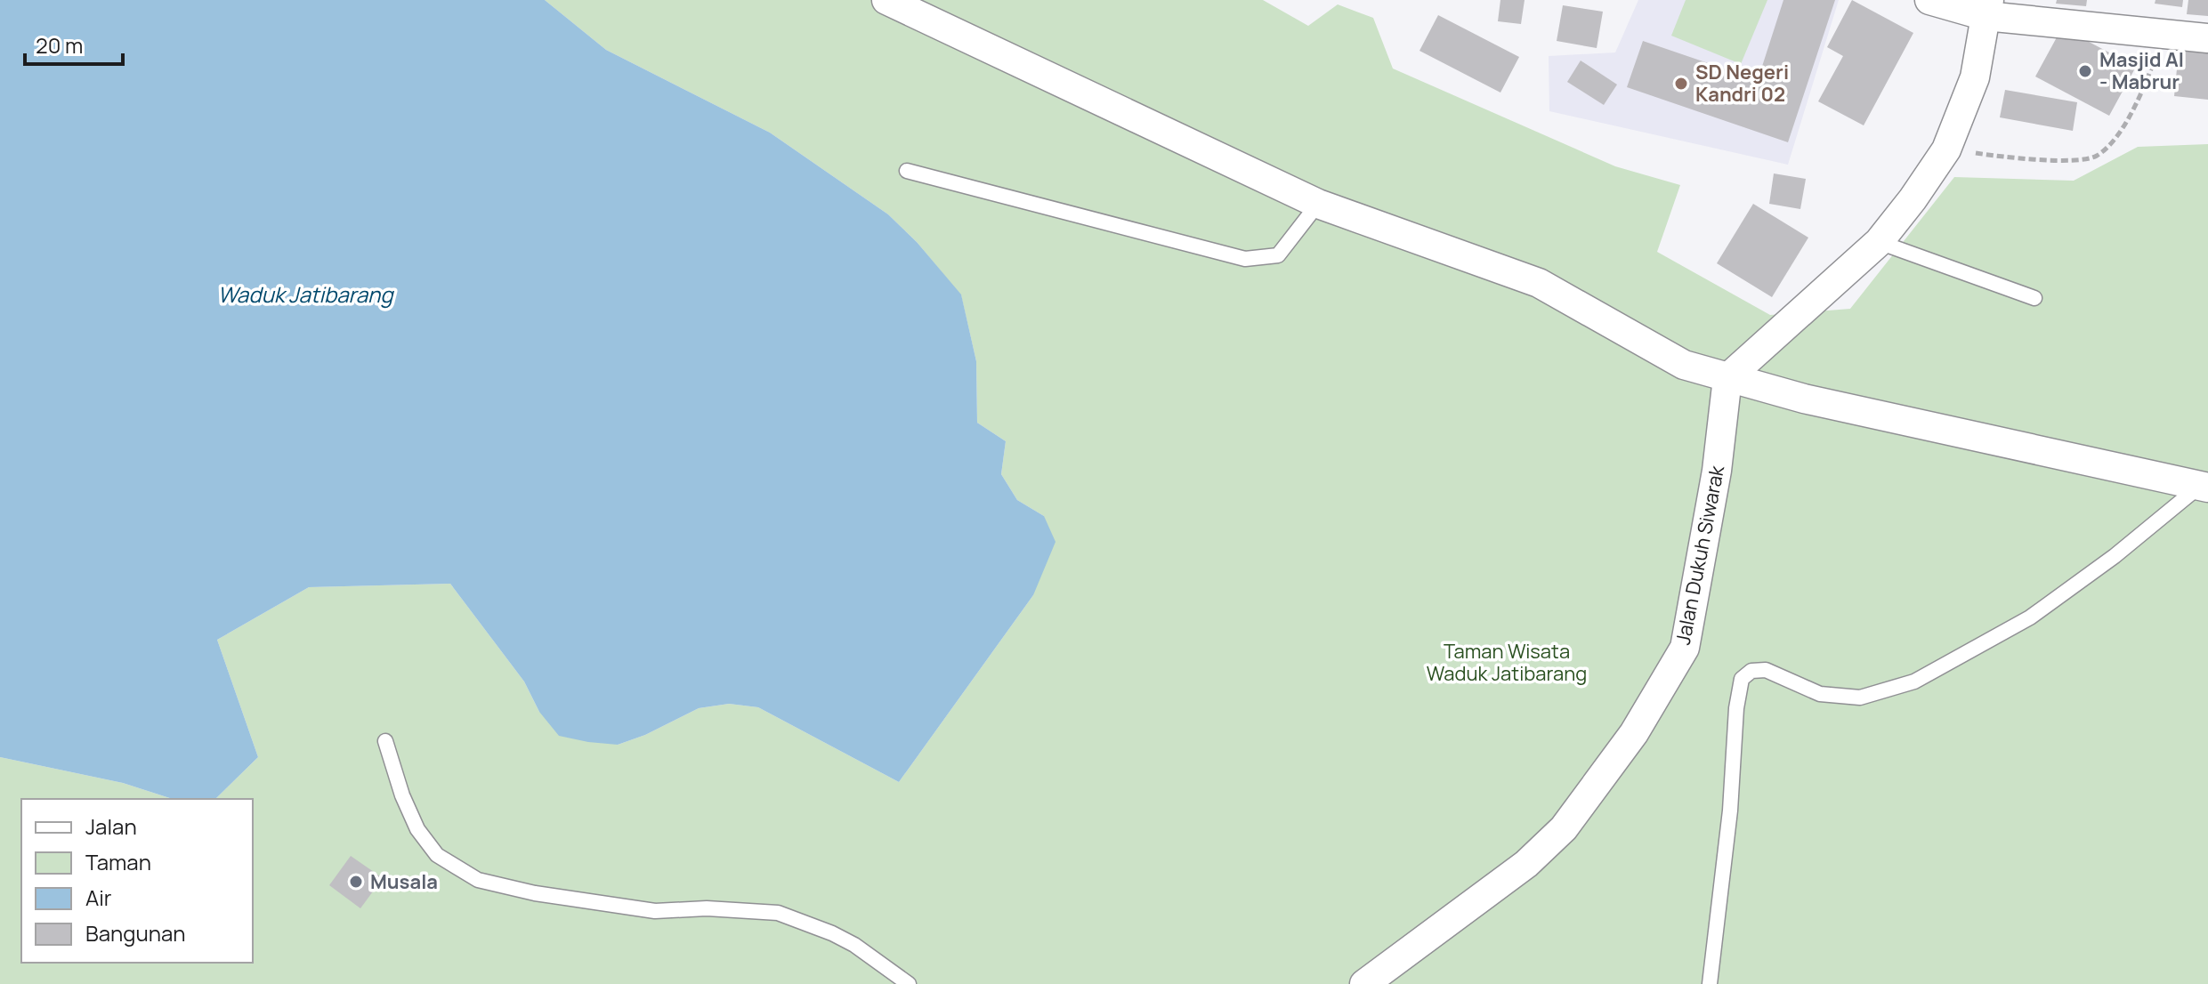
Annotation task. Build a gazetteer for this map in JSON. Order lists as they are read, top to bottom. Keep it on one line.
{"streets":{"street":["Jalan Dukuh Siwarak"]},"water":["Waduk Jatibarang"],"parks":["Taman Wisata Waduk Jatibarang"],"places":["Masjid Al - Mabrur","SD Negeri Kandri 02","Musala"],"legend":["Jalan","Taman","Air","Bangunan"],"scale_bar":"20 m"}
